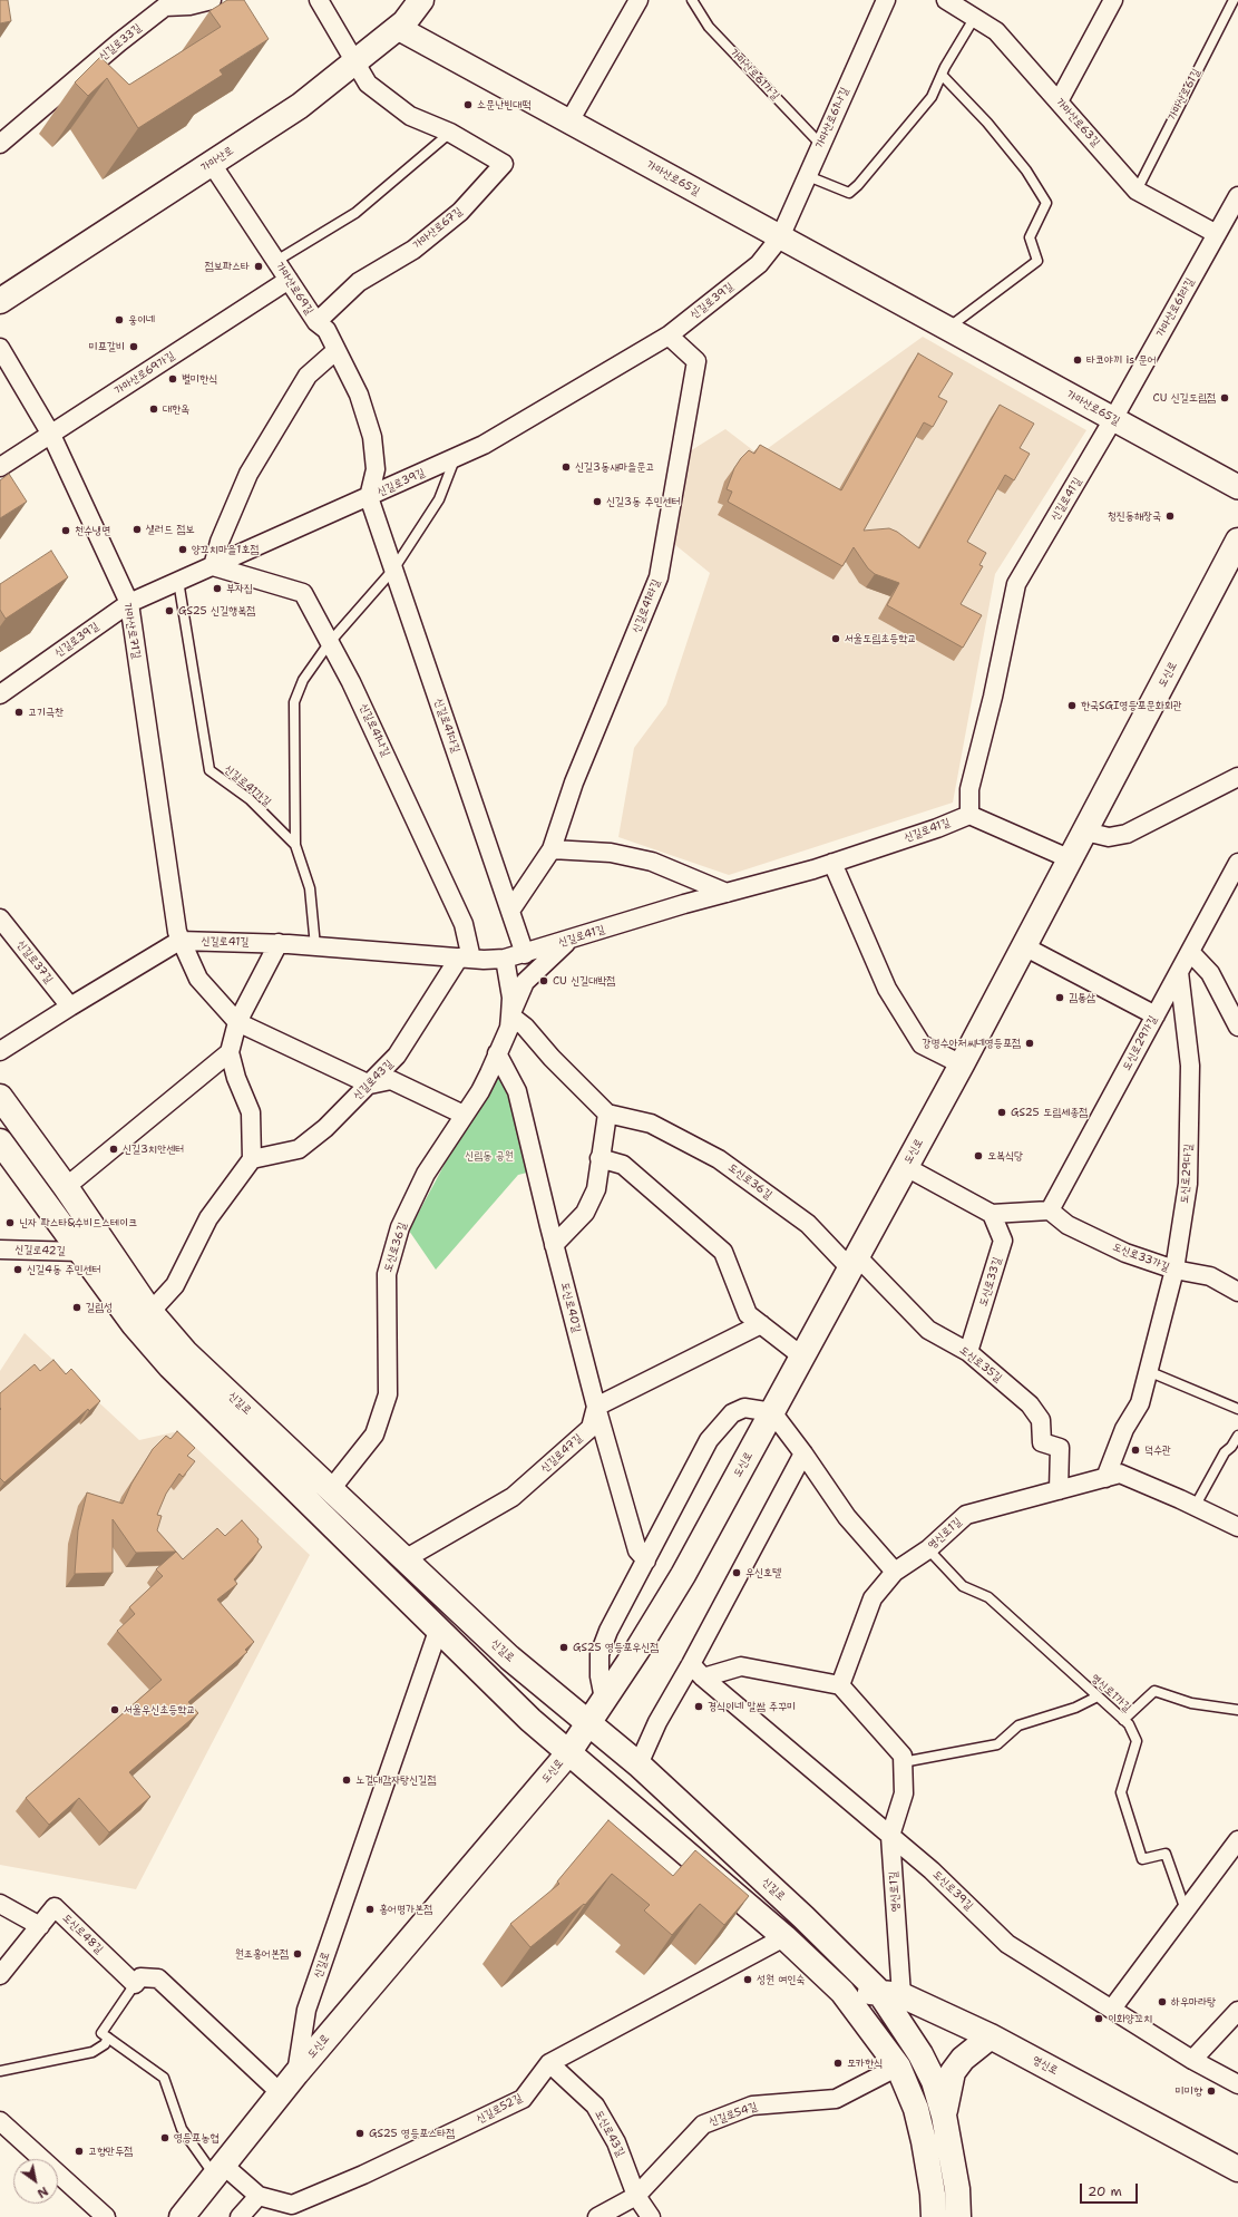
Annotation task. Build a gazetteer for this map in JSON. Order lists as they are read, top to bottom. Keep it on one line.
{"streets":{"main road":["가마산로","도신로","신길로","영신로"],"street":["신길로33길","가마산로61나길","가마산로63길","가마산로65길","가마산로67길","가마산로69길","신길로39길","가마산로61라길","가마산로69가길","신길로41길","신길로41라길","가마산로71길","신길로41다길","신길로41나길","신길로37길","도신로29가길","신길로43길","도신로29다길","도신로36길","신길로42길","도신로33가길","도신로33길","도신로40길","도신로35길","신길로47길","영신로1길","도신로39길","도신로48길","신길로52길","신길로54길","도신로43길"],"lane":["가마산로61가길","가마산로61길","신길로41가길","영신로1가길"]},"crossings":[["가마산로61가길","가마산로61나길"],["가마산로61길","가마산로63길"],["가마산로61나길","가마산로65길"],["가마산로61나길","신길로39길"],["가마산로63길","가마산로61라길"],["가마산로","가마산로65길"],["가마산로","가마산로67길"],["가마산로","가마산로69길"],["가마산로65길","신길로39길"],["가마산로65길","가마산로61라길"],["가마산로65길","신길로41길"],["가마산로67길","가마산로69길"],["가마산로69길","신길로39길"],["가마산로69길","가마산로69가길"],["가마산로69길","신길로41다길"],["신길로39길","신길로41라길"],["신길로39길","가마산로71길"],["신길로39길","신길로41다길"],["신길로39길","신길로41나길"],["신길로39길","신길로41가길"],["가마산로61라길","신길로41길"],["가마산로69가길","가마산로71길"],["신길로41길","가마산로71길"],["신길로41길","신길로41다길"],["신길로41길","신길로41나길"],["신길로41길","신길로41가길"],["신길로41길","신길로43길"],["신길로41길","도신로36길"],["신길로41라길","신길로41다길"],["도신로","도신로36길"],["도신로","도신로35길"],["도신로","신길로"],["도신로","신길로52길"],["신길로41나길","신길로43길"],["도신로29가길","도신로29다길"],["도신로29가길","도신로33가길"],["도신로29다길","도신로33가길"],["도신로29다길","영신로1길"],["도신로36길","도신로40길"],["도신로36길","도신로35길"],["도신로36길","신길로"],["신길로42길","신길로"],["도신로33길","도신로35길"],["도신로40길","신길로47길"],["도신로35길","영신로1길"],["신길로","신길로47길"],["신길로","영신로1길"],["신길로","영신로"],["신길로","신길로52길"],["신길로","신길로54길"],["영신로1길","영신로1가길"],["영신로1길","도신로39길"],["영신로1길","영신로"],["신길로52길","도신로43길"],["신길로54길","도신로43길"]],"parks":["신림동 공원"],"places":["소문난빈대떡","점보파스타","웅이네","미포갈비","타코야끼 is 문어","별미한식","CU 신길도림점","대한옥","신길3동새마을문고","신길3동 주민센터","청진동해장국","샐러드 점보","천수냉면","양꼬치마을1호점","부자집","GS25 신길행복점","서울도림초등학교","한국SGI영등포문화회관","고기극찬","CU 신길대박점","김통삼","강명수아저씨네영등포점","GS25 도림세종점","신길3치안센터","오복식당","닌자 파스타&수비드스테이크","신길4동 주민센터","길림성","덕수관","우신호텔","GS25 영등포우신점","경식이네 알쌈 주꾸미","서울우신초등학교","노걸대감자탕신길점","홍어명가본점","원조홍어본점","성원 여인숙","하우마라탕","이화양꼬치","모카한식","미미향","GS25 영등포스타점","영등포농협","고향만두점"],"scale_bar":"20 m","north":"bottom right"}
